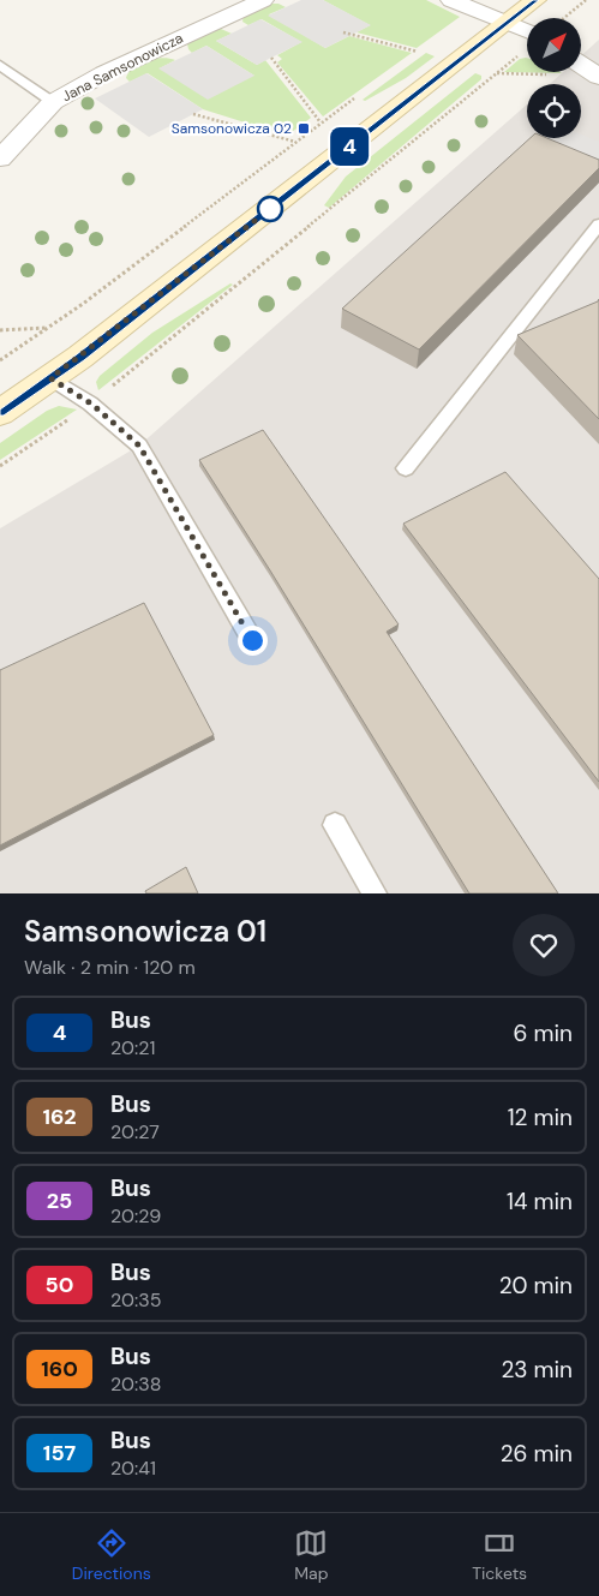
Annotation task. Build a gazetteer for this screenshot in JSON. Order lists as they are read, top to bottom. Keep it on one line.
{"streets":{"street":["Jana Samsonowicza"]},"places":{"transit":["Samsonowicza 02"]},"lines":["bus line 4"],"north":"top right","page":{"on_map":"4","heading":["Samsonowicza 01","Walk · 2 min · 120 m"],"list":[{"mark":"4","name":"Bus","note":"20:21","value":"6 min"},{"mark":"162","name":"Bus","note":"20:27","value":"12 min"},{"mark":"25","name":"Bus","note":"20:29","value":"14 min"},{"mark":"50","name":"Bus","note":"20:35","value":"20 min"},{"mark":"160","name":"Bus","note":"20:38","value":"23 min"},{"mark":"157","name":"Bus","note":"20:41","value":"26 min"}],"tabs":["Directions","Map","Tickets"]}}
